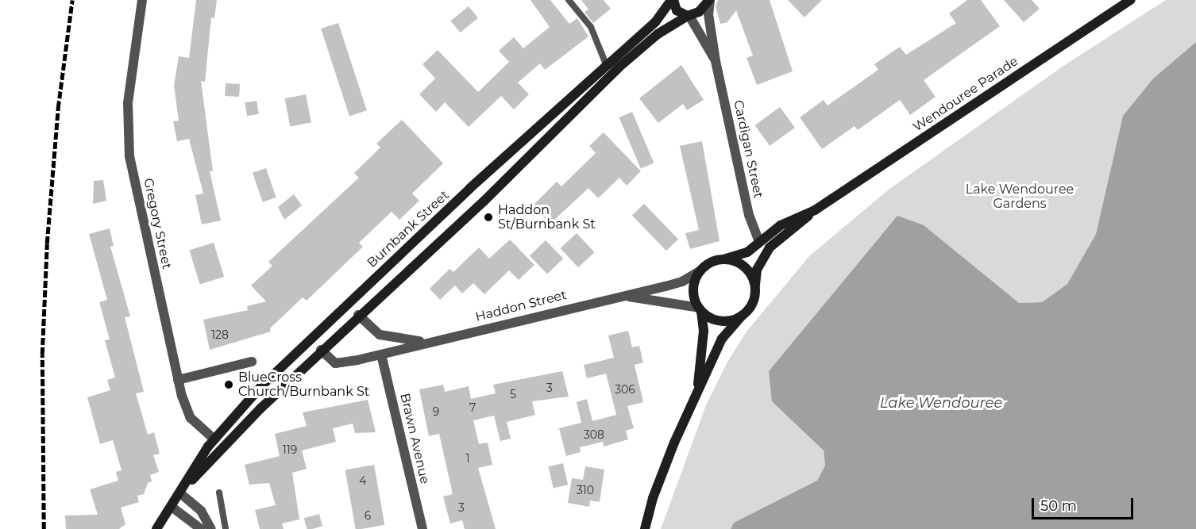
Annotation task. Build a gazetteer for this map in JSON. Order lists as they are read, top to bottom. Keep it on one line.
{"streets":{"main road":["Wendouree Parade","Burnbank Street"],"street":["Cardigan Street","Gregory Street","Haddon Street","Brawn Avenue"]},"crossings":[["Wendouree Parade","Cardigan Street"],["Wendouree Parade","Haddon Street"],["Cardigan Street","Burnbank Street"],["Gregory Street","Burnbank Street"],["Burnbank Street","Haddon Street"],["Haddon Street","Brawn Avenue"]],"water":["Lake Wendouree"],"parks":["Lake Wendouree Gardens"],"places":["Haddon St/Burnbank St","BlueCross Church/Burnbank St"],"house_numbers":["128","3","306","5","7","9","308","119","1","4","310","3","6"],"scale_bar":"50 m"}
